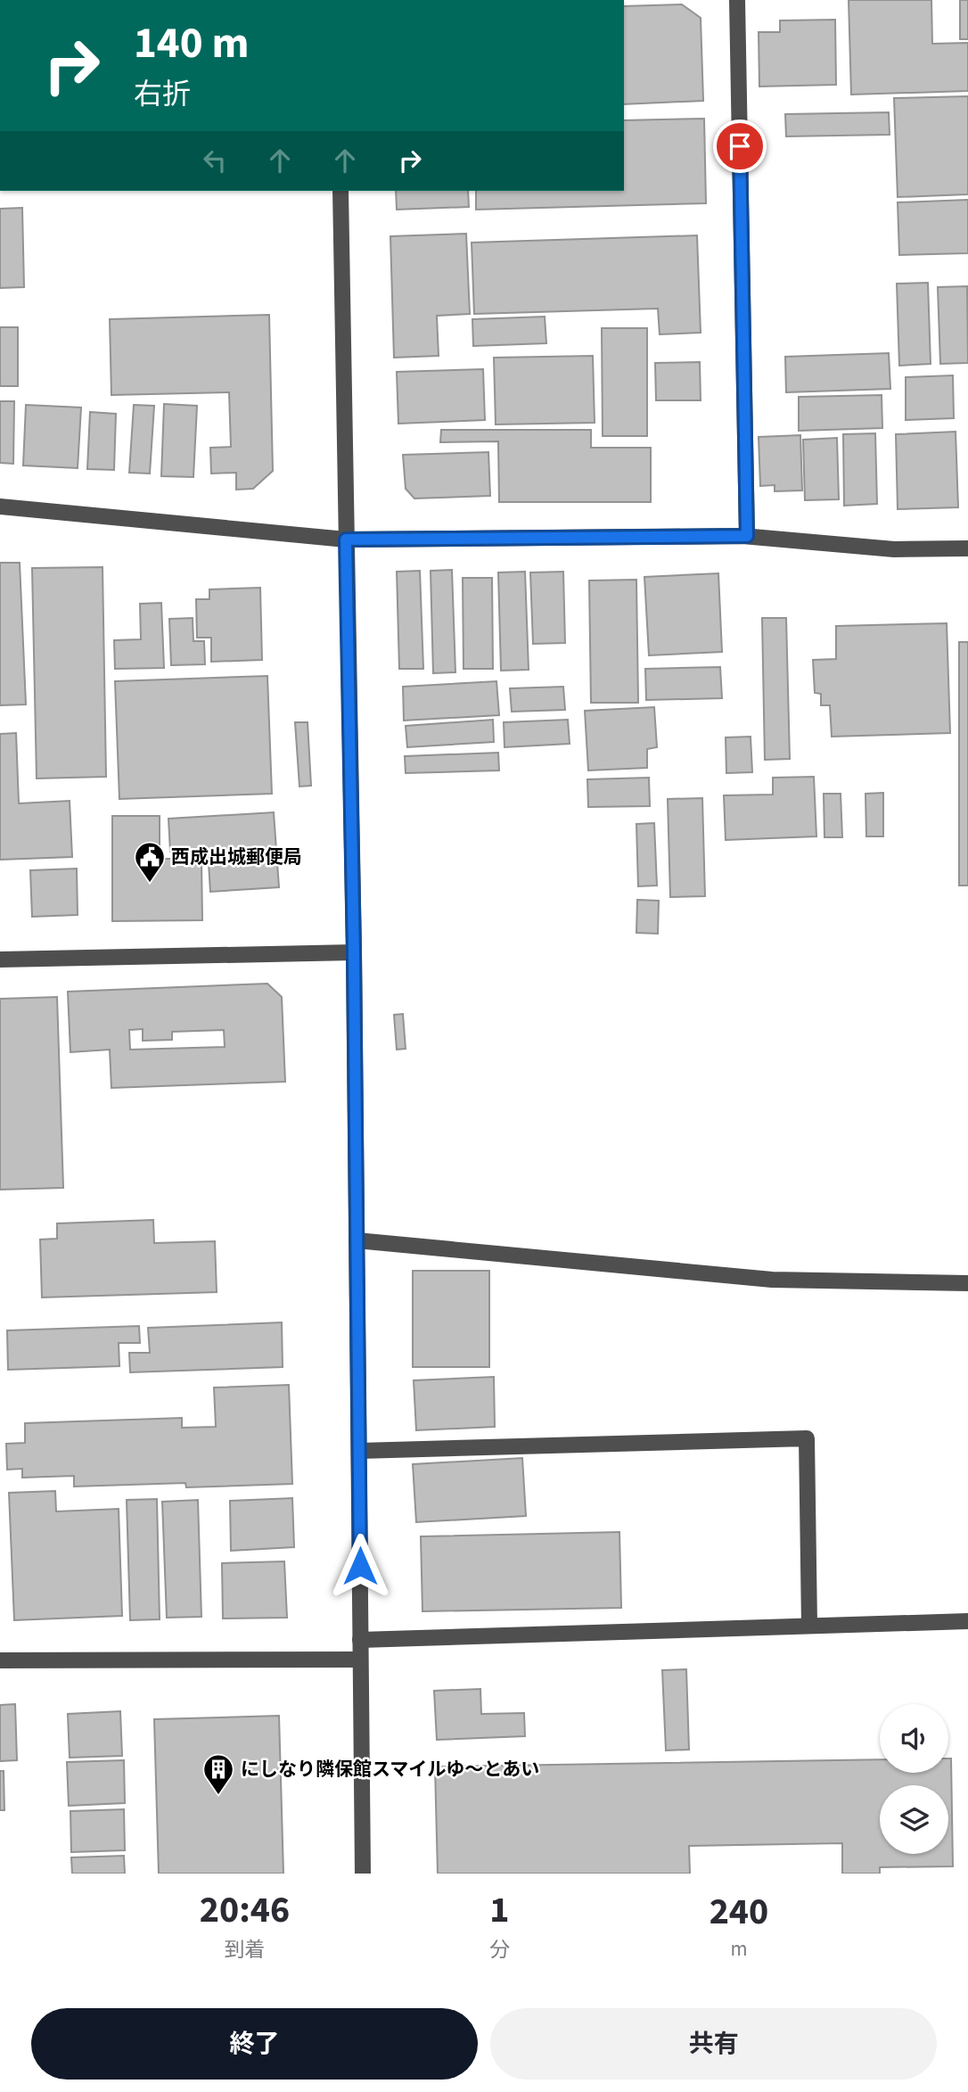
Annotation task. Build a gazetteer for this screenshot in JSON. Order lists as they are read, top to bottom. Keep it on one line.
{"places":{"public building":["西成出城郵便局"],"building":["にしなり隣保館スマイルゆ～とあい"]},"page":{"turn":["140 m","右折"],"eta":["20:46","到着","1","分","240","m"],"buttons":["終了","共有"]}}
